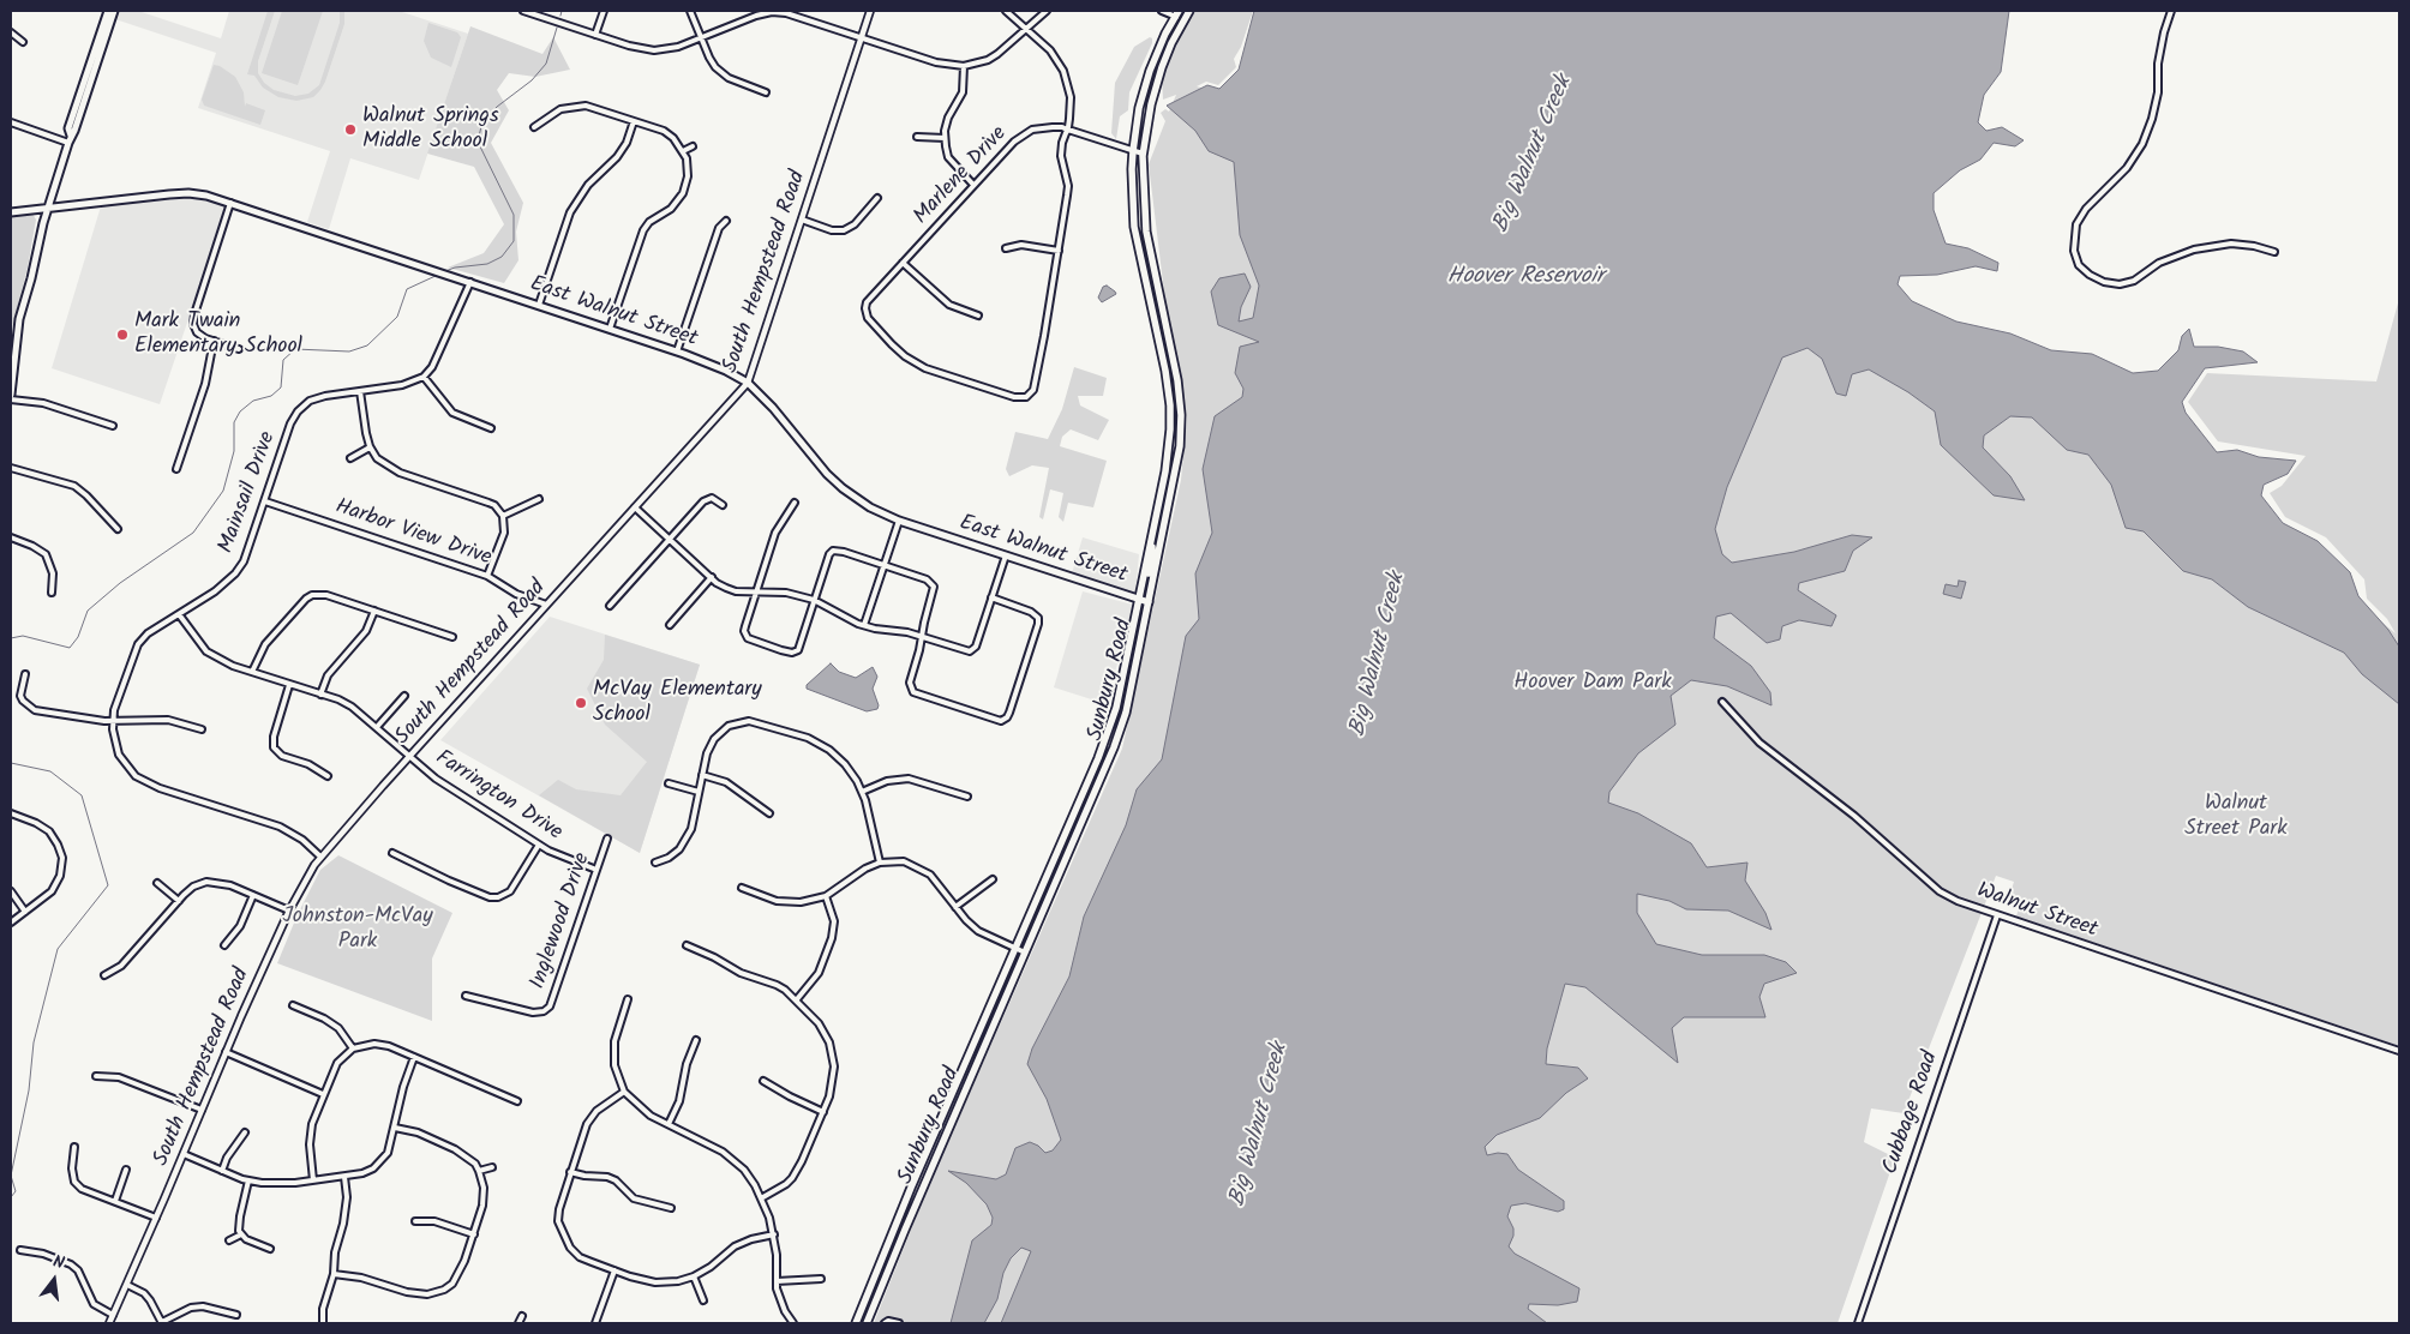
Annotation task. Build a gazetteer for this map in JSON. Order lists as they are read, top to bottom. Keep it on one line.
{"streets":{"main road":["East Walnut Street","Sunbury Road"],"street":["Marlene Drive","South Hempstead Road","Mainsail Drive","Harbor View Drive","Farrington Drive","Walnut Street","Inglewood Drive","Cubbage Road"]},"crossings":[["Marlene Drive","Sunbury Road"],["South Hempstead Road","East Walnut Street"],["South Hempstead Road","Mainsail Drive"],["South Hempstead Road","Harbor View Drive"],["South Hempstead Road","Farrington Drive"],["East Walnut Street","Sunbury Road"],["Mainsail Drive","Harbor View Drive"],["Mainsail Drive","Farrington Drive"],["Farrington Drive","Inglewood Drive"],["Walnut Street","Cubbage Road"]],"water":["Big Walnut Creek","Hoover Reservoir"],"parks":["Hoover Dam Park","Walnut Street Park","Johnston-McVay Park"],"places":["Walnut Springs Middle School","Mark Twain Elementary School","McVay Elementary School"],"north":"top"}
